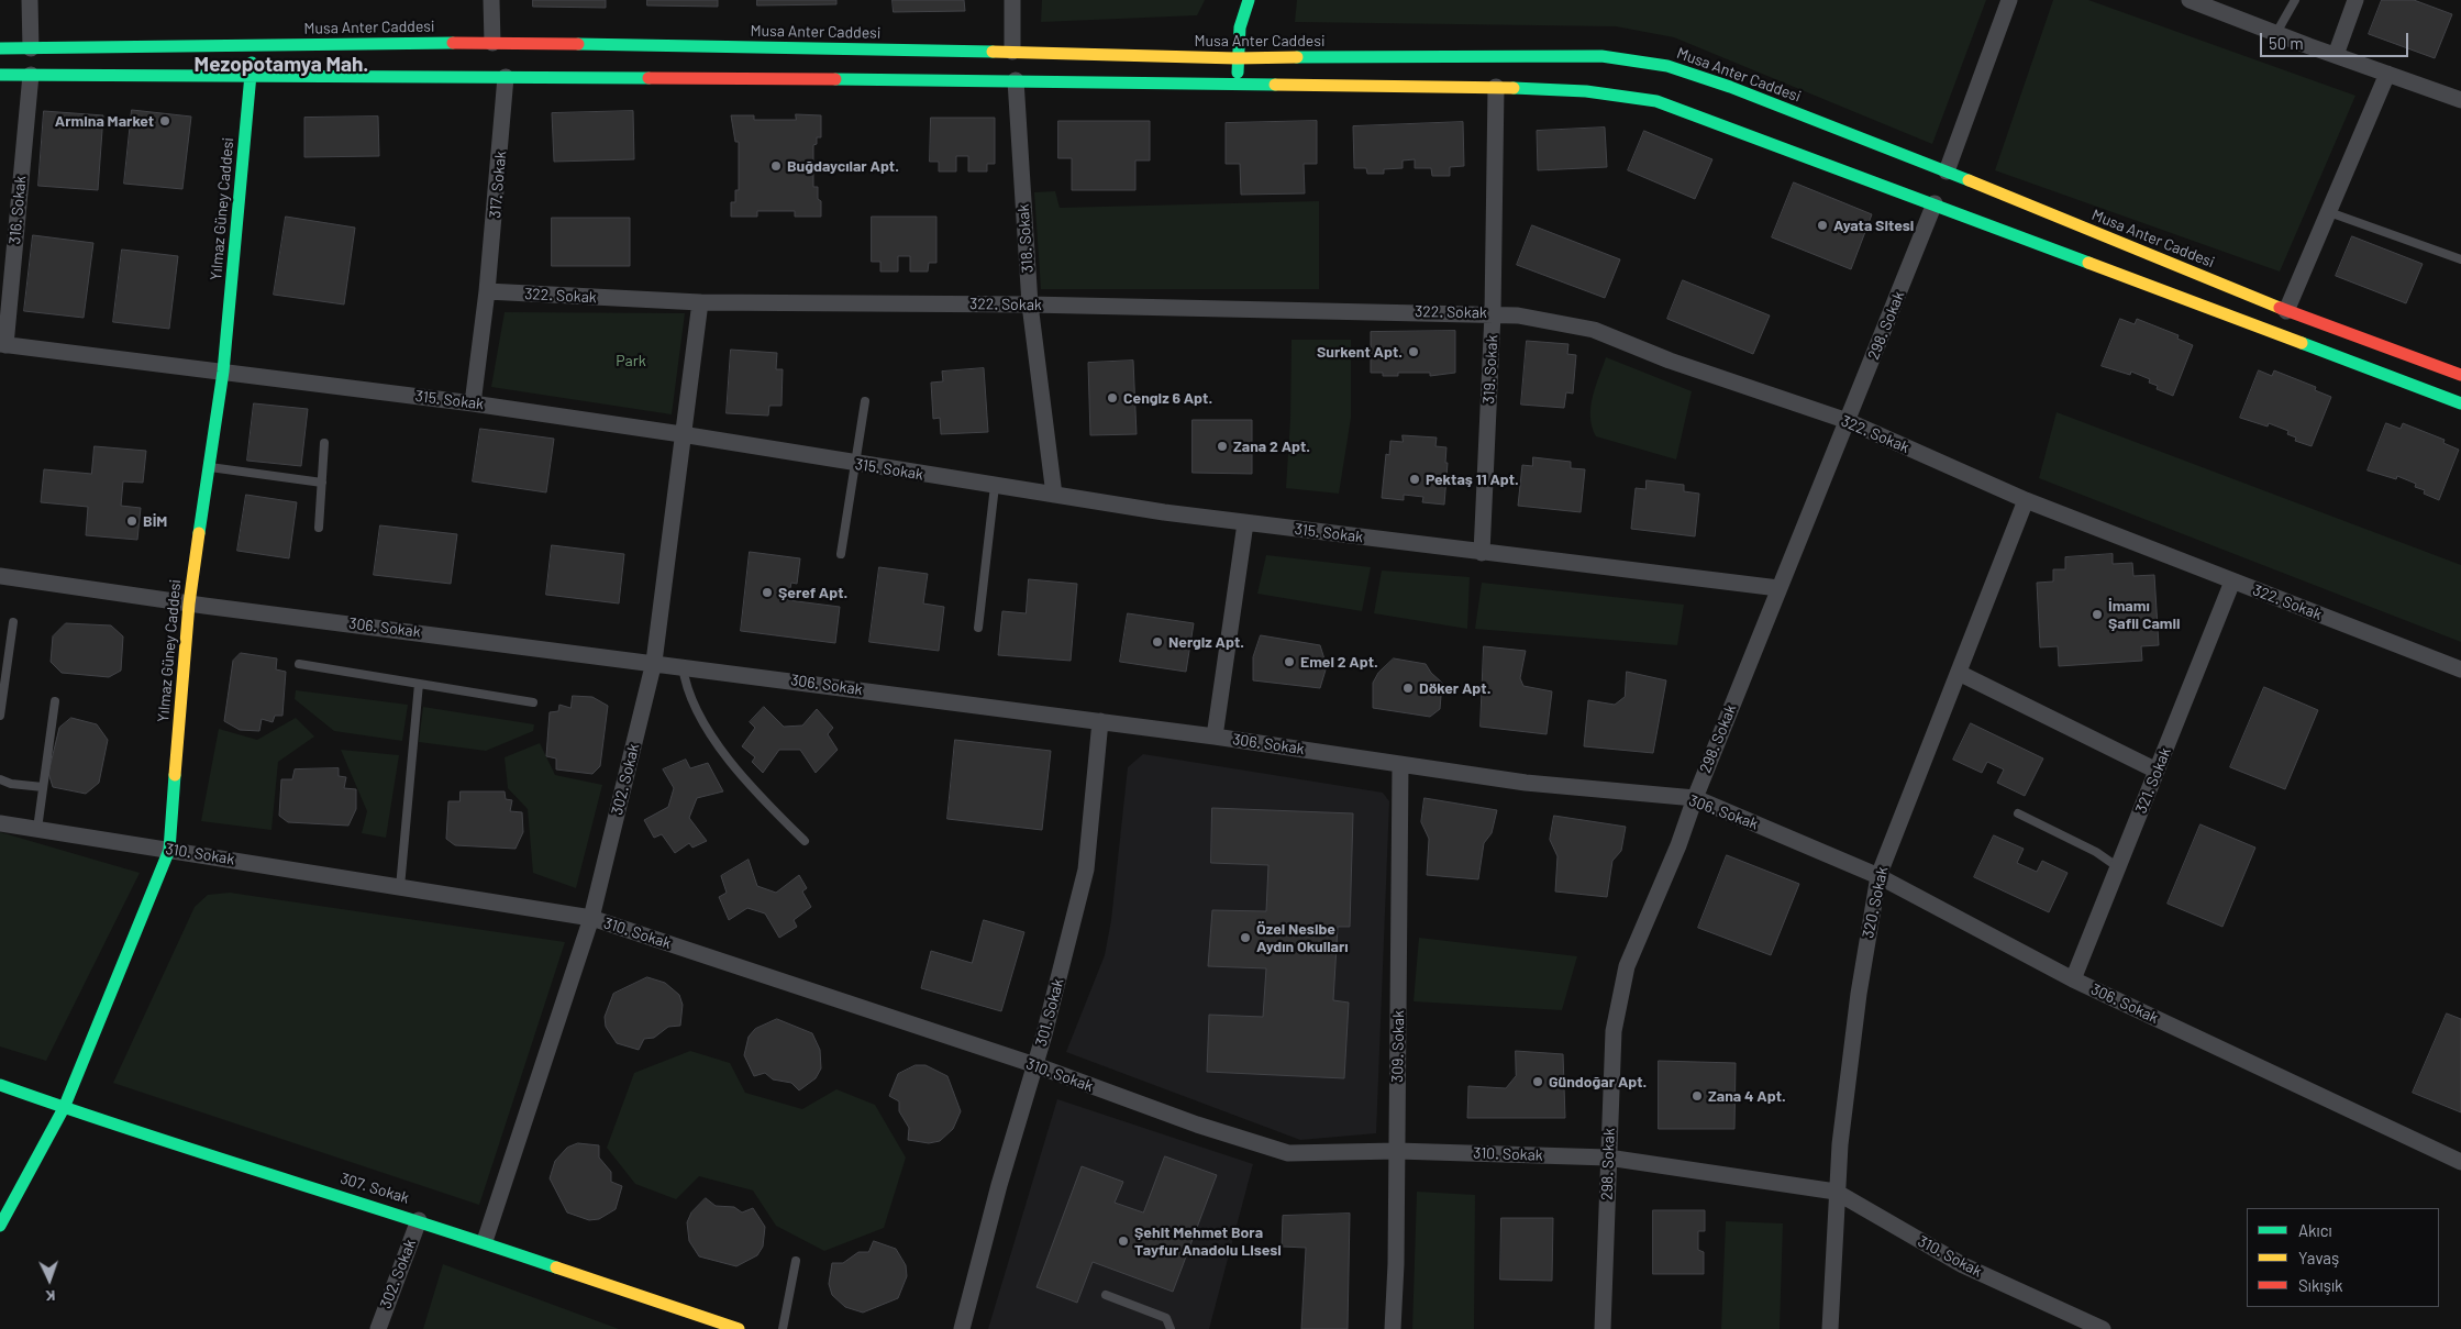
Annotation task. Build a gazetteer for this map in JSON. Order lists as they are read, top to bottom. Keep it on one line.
{"streets":{"main road":["Musa Anter Caddesi","Yılmaz Güney Caddesi","307. Sokak"],"street":["317. Sokak","316. Sokak","318. Sokak","322. Sokak","298. Sokak","319. Sokak","315. Sokak","306. Sokak","302. Sokak","321. Sokak","310. Sokak","320. Sokak","301. Sokak","309. Sokak"]},"crossings":[["Musa Anter Caddesi","Yılmaz Güney Caddesi"],["317. Sokak","322. Sokak"],["Yılmaz Güney Caddesi","315. Sokak"],["Yılmaz Güney Caddesi","306. Sokak"],["Yılmaz Güney Caddesi","310. Sokak"],["Yılmaz Güney Caddesi","307. Sokak"],["316. Sokak","315. Sokak"],["318. Sokak","322. Sokak"],["318. Sokak","315. Sokak"],["322. Sokak","298. Sokak"],["322. Sokak","319. Sokak"],["322. Sokak","302. Sokak"],["322. Sokak","321. Sokak"],["322. Sokak","320. Sokak"],["298. Sokak","315. Sokak"],["298. Sokak","306. Sokak"],["298. Sokak","310. Sokak"],["319. Sokak","315. Sokak"],["315. Sokak","302. Sokak"],["306. Sokak","302. Sokak"],["306. Sokak","321. Sokak"],["306. Sokak","320. Sokak"],["306. Sokak","301. Sokak"],["306. Sokak","309. Sokak"],["302. Sokak","310. Sokak"],["302. Sokak","307. Sokak"],["310. Sokak","320. Sokak"],["310. Sokak","301. Sokak"],["310. Sokak","309. Sokak"]],"districts":["Mezopotamya Mah."],"parks":["Park"],"places":["Armina Market","Buğdaycılar Apt.","Ayata Sitesi","Surkent Apt.","Cengiz 6 Apt.","Zana 2 Apt.","Pektaş 11 Apt.","BİM","Şeref Apt.","İmamı Şafii Camii","Nergiz Apt.","Emel 2 Apt.","Döker Apt.","Özel Nesibe Aydın Okulları","Gündoğar Apt.","Zana 4 Apt.","Şehit Mehmet Bora Tayfur Anadolu Lisesi"],"legend":["Akıcı","Yavaş","Sıkışık"],"scale_bar":"50 m","north":"bottom"}
